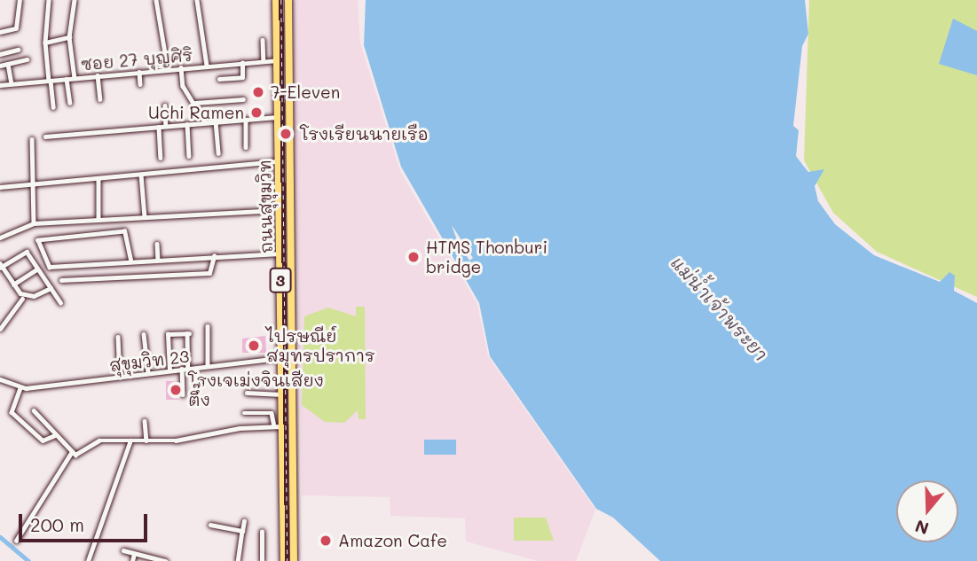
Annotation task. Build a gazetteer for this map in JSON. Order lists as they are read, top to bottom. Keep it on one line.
{"streets":{"highway":["ถนนสุขุมวิท","3"],"street":["ซอย 27 บุญศิริ","สุขุมวิท 23"]},"crossings":[["ซอย 27 บุญศิริ","ถนนสุขุมวิท"],["ถนนสุขุมวิท","สุขุมวิท 23"]],"water":["แม่น้ำเจ้าพระยา"],"places":["7-Eleven","Uchi Ramen","โรงเรียนนายเรือ","HTMS Thonburi bridge","ไปรษณีย์ สมุทรปราการ","โรงเจเม่งจินเสียง ตึ๊ง","Amazon Cafe"],"scale_bar":"200 m","north":"bottom"}
